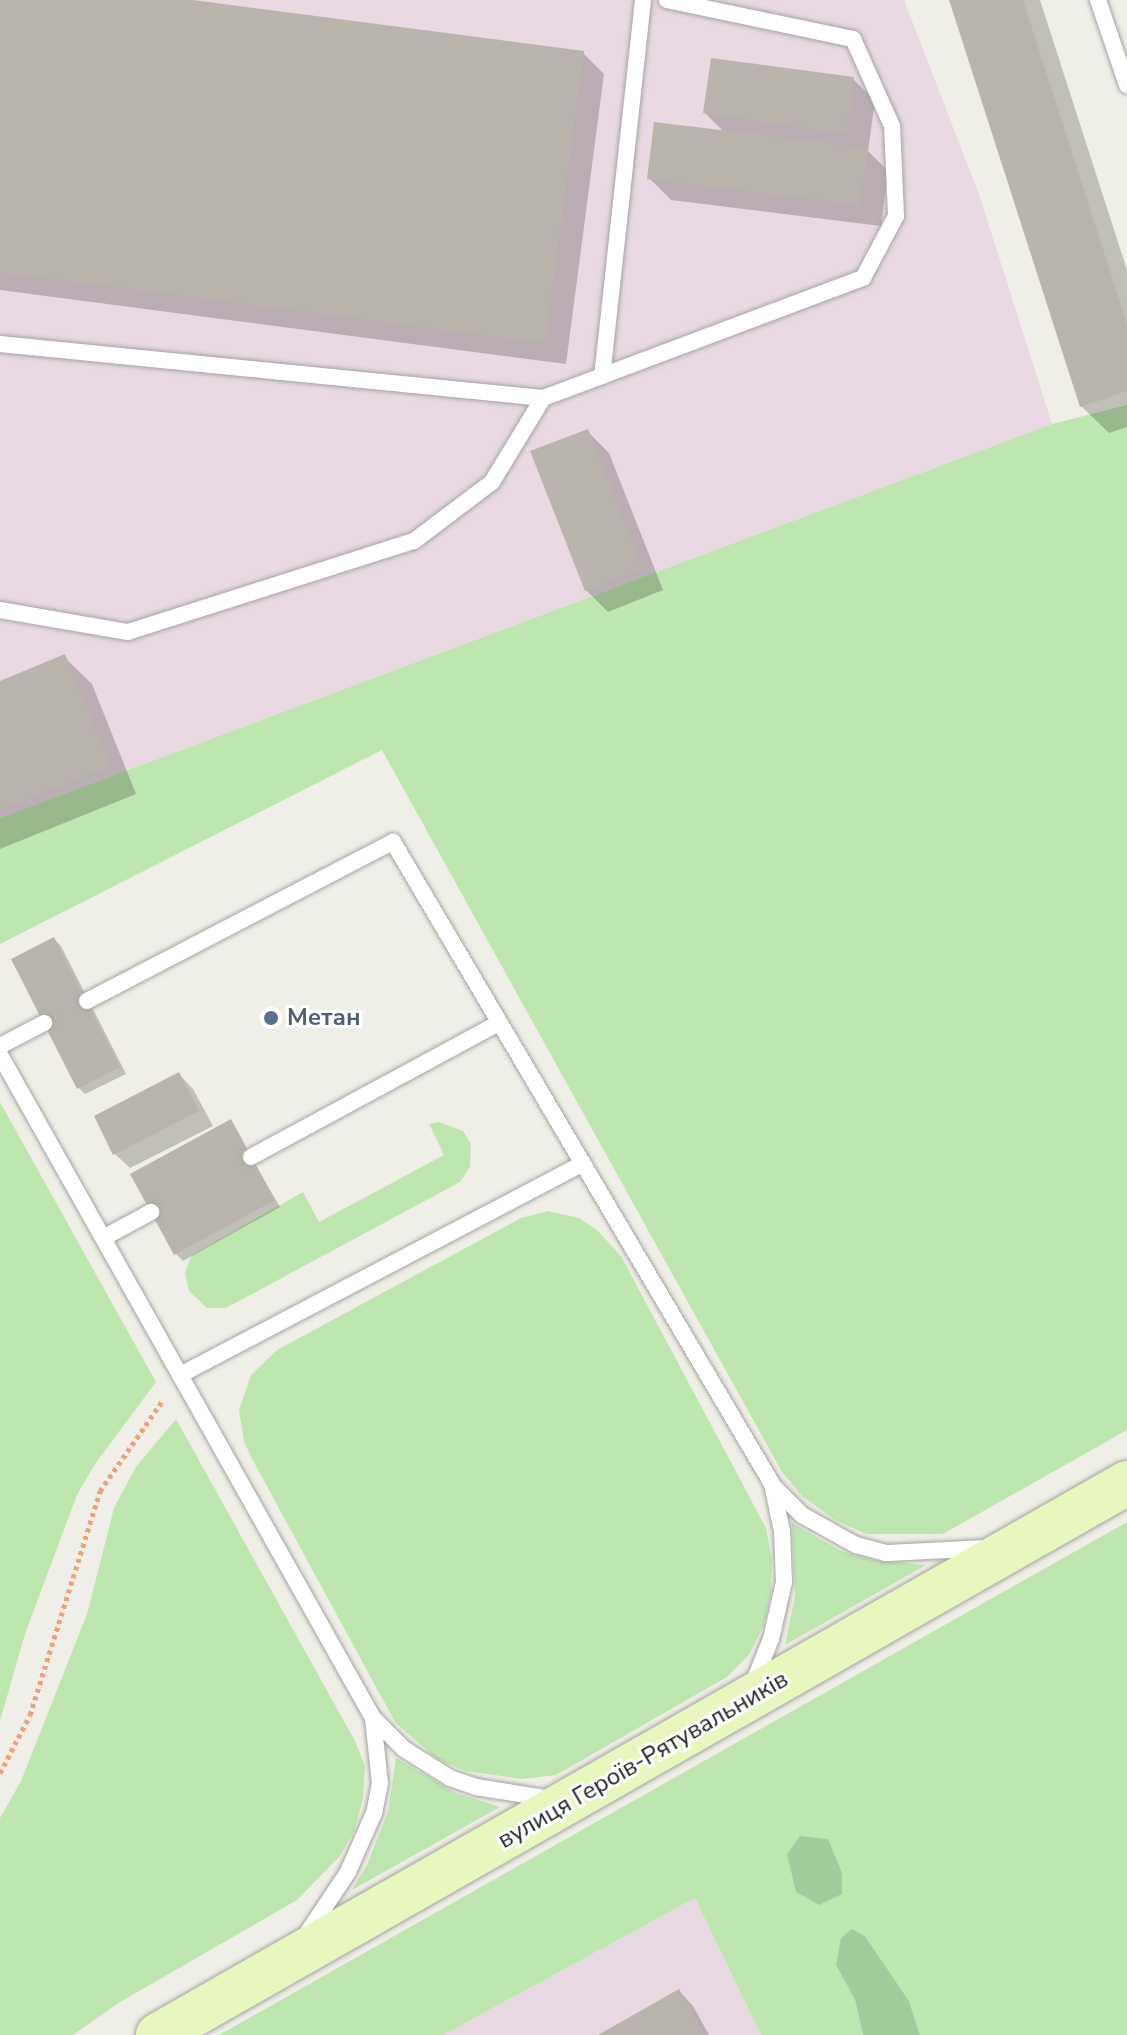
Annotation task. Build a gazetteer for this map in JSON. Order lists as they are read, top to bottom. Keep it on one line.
{"streets":{"street":["вулиця Героїв-Рятувальників"]},"places":["Метан"]}
